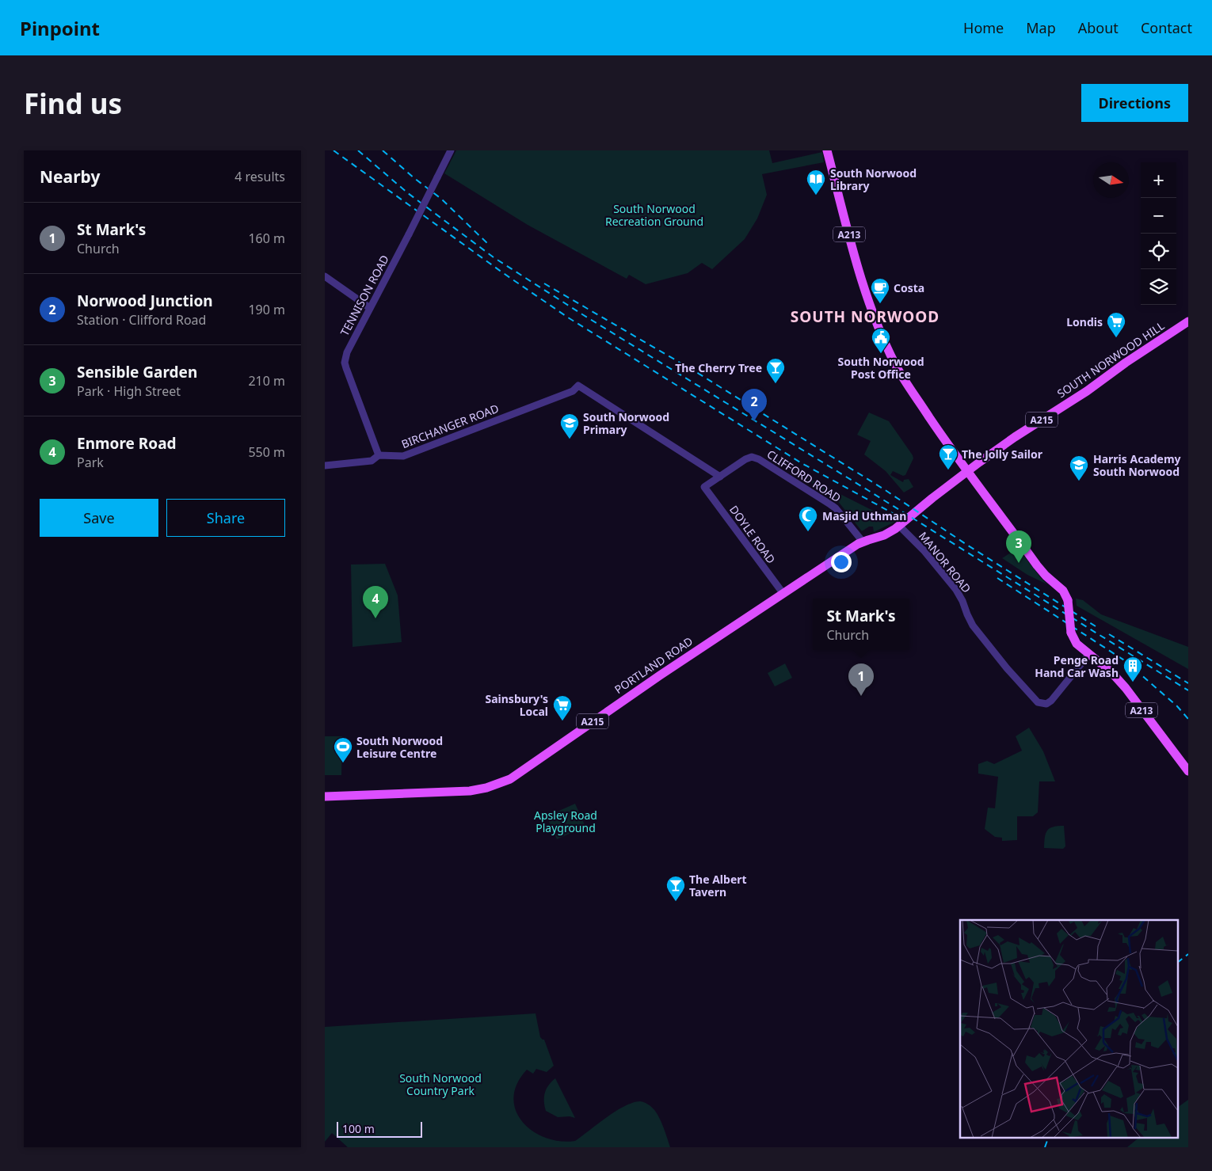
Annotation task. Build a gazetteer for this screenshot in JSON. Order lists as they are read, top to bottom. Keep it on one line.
{"streets":{"main road":["A213","SOUTH NORWOOD HILL","A215","PORTLAND ROAD"],"street":["TENNISON ROAD","BIRCHANGER ROAD","CLIFFORD ROAD","DOYLE ROAD","MANOR ROAD"]},"crossings":[["A213","SOUTH NORWOOD HILL"],["A213","MANOR ROAD"],["A213","PORTLAND ROAD"],["TENNISON ROAD","BIRCHANGER ROAD"],["SOUTH NORWOOD HILL","PORTLAND ROAD"],["BIRCHANGER ROAD","CLIFFORD ROAD"],["CLIFFORD ROAD","DOYLE ROAD"],["CLIFFORD ROAD","PORTLAND ROAD"],["DOYLE ROAD","PORTLAND ROAD"],["MANOR ROAD","PORTLAND ROAD"]],"districts":["SOUTH NORWOOD"],"parks":["South Norwood Recreation Ground","Apsley Road Playground","South Norwood Country Park"],"places":{"library":["South Norwood Library"],"cafe":["Costa"],"supermarket":["Londis","Sainsbury's Local"],"public building":["South Norwood Post Office"],"bar":["The Cherry Tree","The Jolly Sailor","The Albert Tavern"],"school or university":["South Norwood Primary","Harris Academy South Norwood"],"mosque":["Masjid Uthman"],"building":["Penge Road Hand Car Wash"],"sports":["South Norwood Leisure Centre"]},"scale_bar":"100 m","north":"right","page":{"header":"Pinpoint","nav":["Home","Map","About","Contact"],"buttons":["Directions",["Save","Share"]],"title":"Find us","heading":["Nearby","4 results"],"map_buttons":["+","−"],"list":[{"mark":"1","name":"St Mark's","note":"Church","value":"160 m"},{"mark":"2","name":"Norwood Junction","note":"Station · Clifford Road","value":"190 m"},{"mark":"3","name":"Sensible Garden","note":"Park · High Street","value":"210 m"},{"mark":"4","name":"Enmore Road","note":"Park","value":"550 m"}],"pins":["2","3","4","1"],"popup":["St Mark's","Church"],"scale":"100 m"}}
